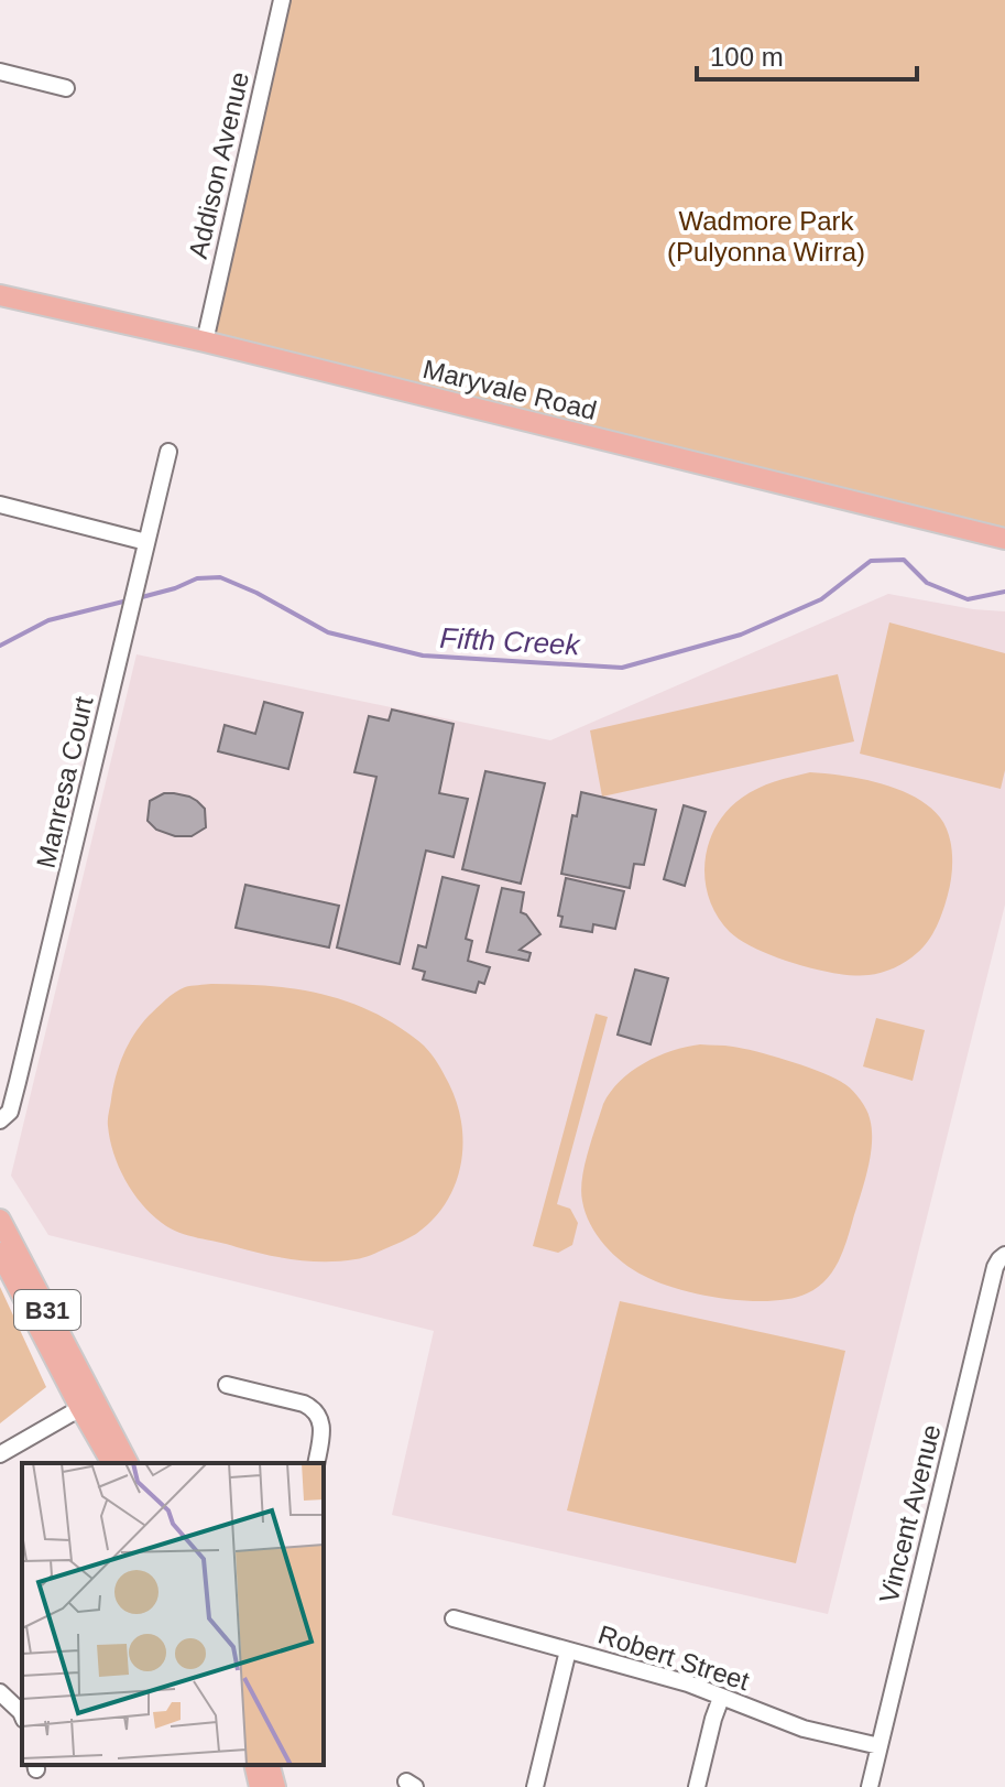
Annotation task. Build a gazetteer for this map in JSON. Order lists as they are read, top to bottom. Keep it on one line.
{"streets":{"main road":["Maryvale Road","B31"],"street":["Addison Avenue","Manresa Court","Vincent Avenue","Robert Street"]},"crossings":[["Addison Avenue","Maryvale Road"],["Vincent Avenue","Robert Street"]],"water":["Fifth Creek"],"parks":["Wadmore Park (Pulyonna Wirra)"],"scale_bar":"100 m"}
